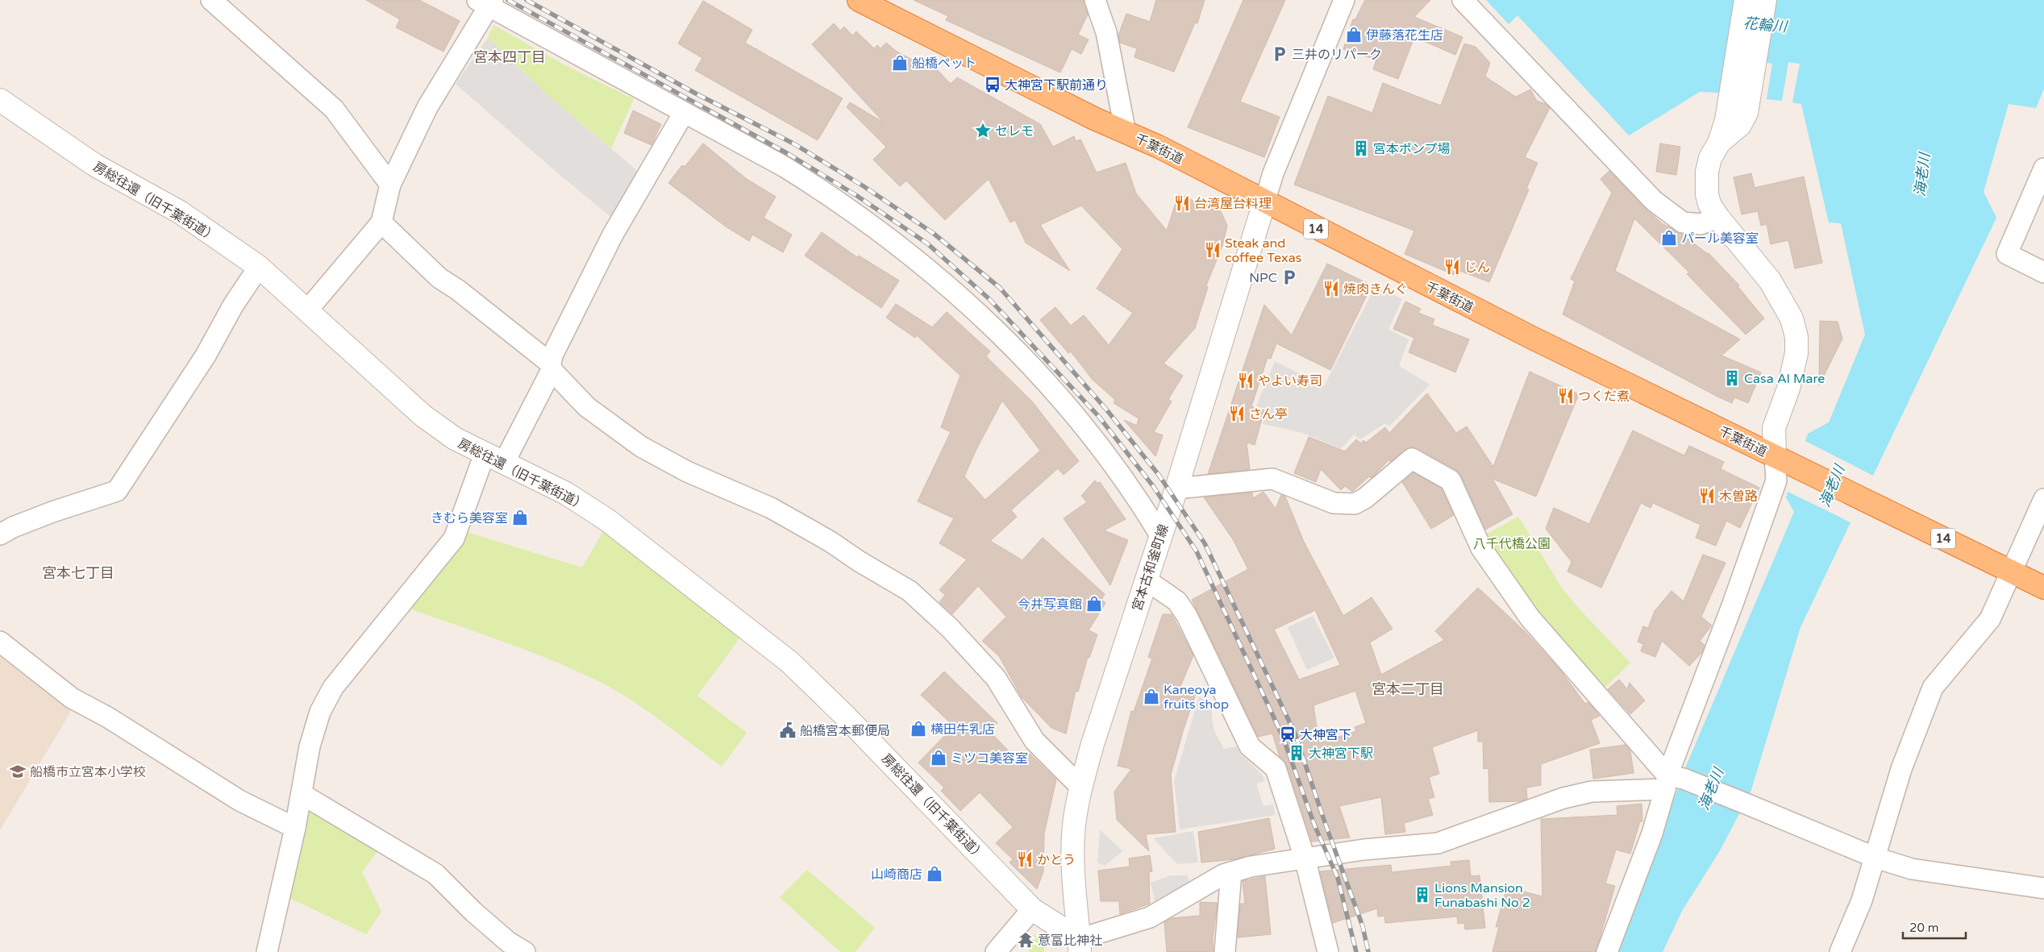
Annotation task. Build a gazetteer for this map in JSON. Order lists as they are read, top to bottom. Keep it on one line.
{"streets":{"highway":["千葉街道","14"],"street":["房総往還（旧千葉街道）","宮本古和釜町線"]},"crossings":[["千葉街道","宮本古和釜町線"],["房総往還（旧千葉街道）","宮本古和釜町線"]],"districts":["宮本四丁目","宮本七丁目","宮本二丁目"],"water":["花輪川","海老川"],"parks":["八千代橋公園"],"places":{"shop":["伊藤落花生店","船橋ペット","パール美容室","きむら美容室","今井写真館","Kaneoya fruits shop","横田牛乳店","ミツコ美容室","山崎商店"],"parking":["三井のリパーク","NPC"],"bus stop":["大神宮下駅前通り"],"place":["セレモ"],"building":["宮本ポンプ場","Casa Al Mare","大神宮下駅","Lions Mansion Funabashi No 2"],"restaurant":["台湾屋台料理","Steak and coffee Texas","じん","焼肉きんぐ","やよい寿司","つくだ煮","さん亭","木曽路","かとう"],"public building":["船橋宮本郵便局"],"station":["大神宮下"],"school or university":["船橋市立宮本小学校"],"temple":["意富比神社"]},"scale_bar":"20 m"}
